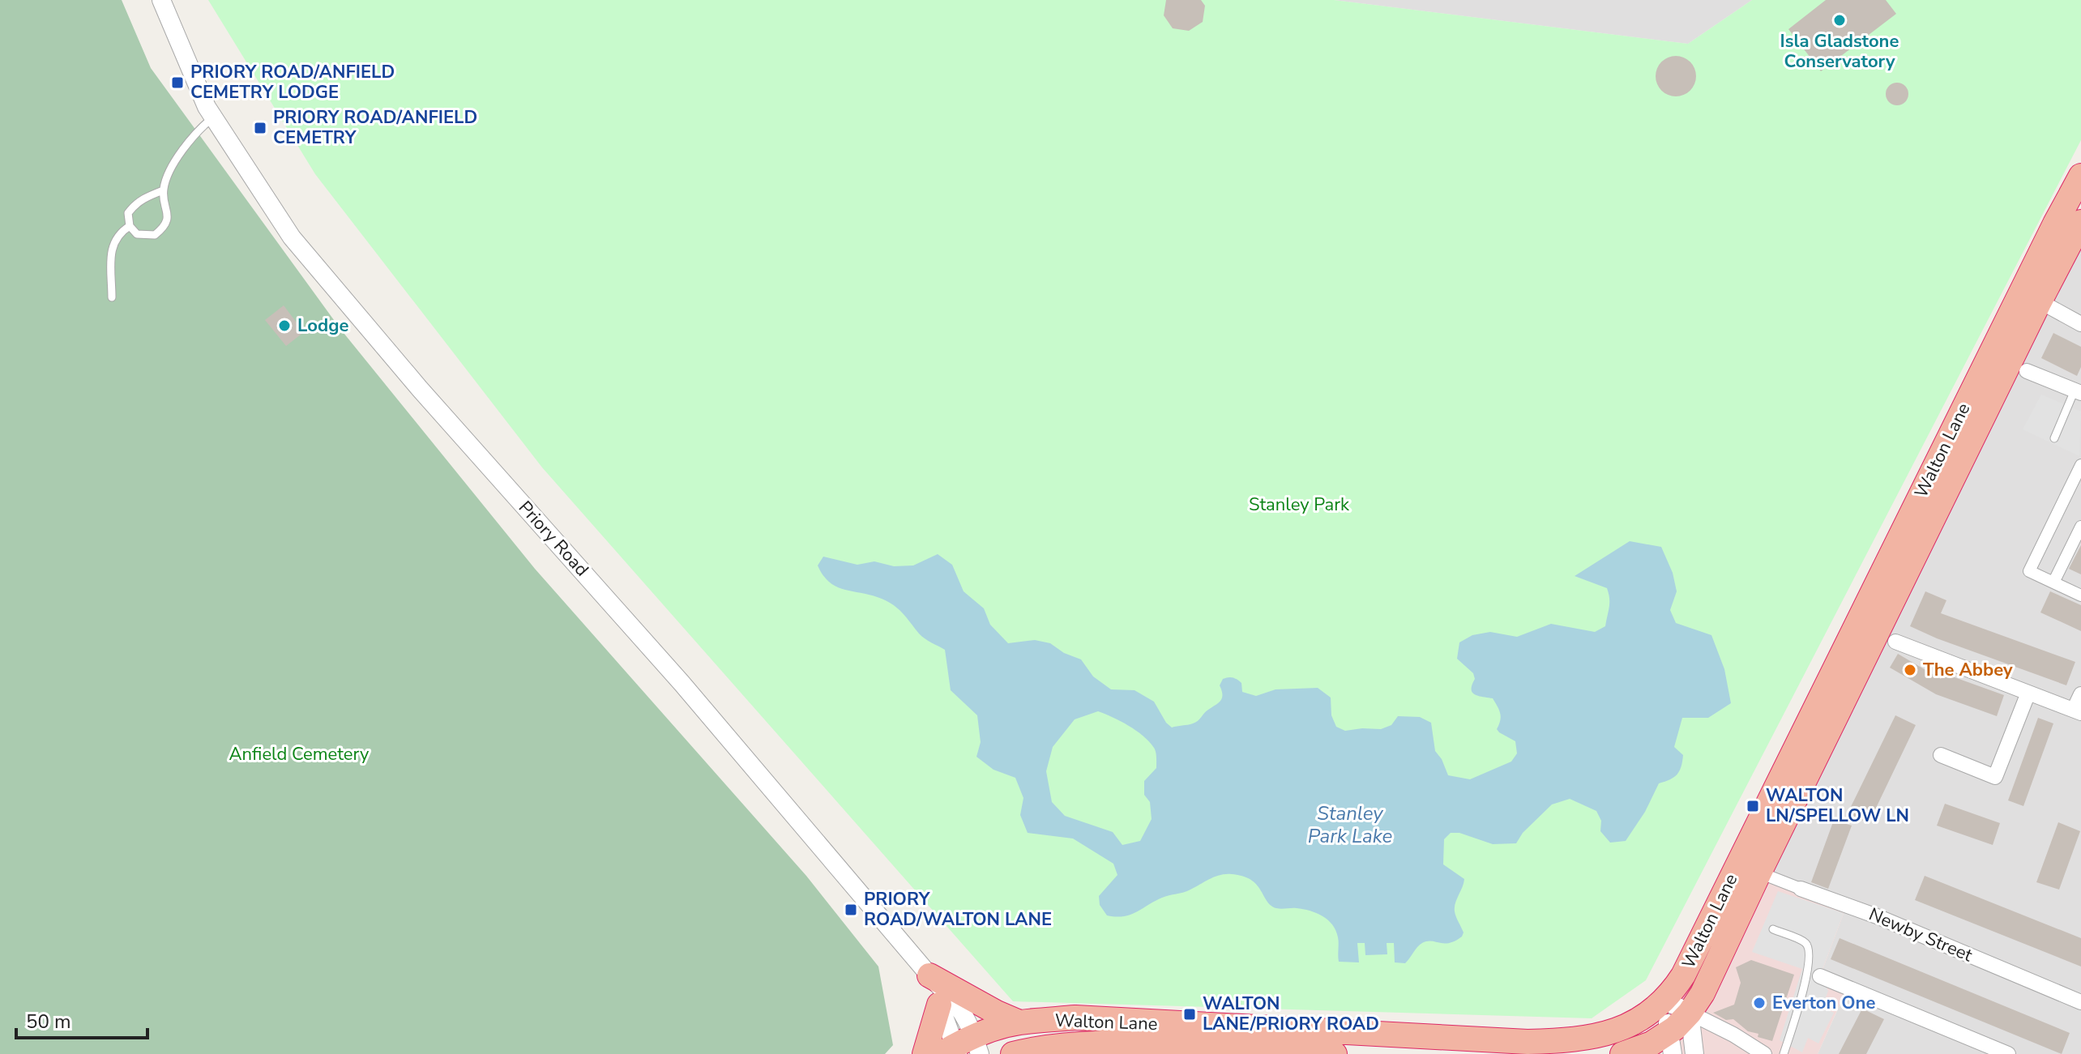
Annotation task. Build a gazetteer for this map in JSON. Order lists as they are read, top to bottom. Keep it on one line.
{"streets":{"highway":["Walton Lane"],"street":["Priory Road","Newby Street"]},"crossings":[["Walton Lane","Priory Road"],["Walton Lane","Newby Street"]],"water":["Stanley Park Lake"],"parks":["Stanley Park","Anfield Cemetery"],"places":{"other":["Isla Gladstone Conservatory","Lodge","The Abbey","Everton One"],"transit":["PRIORY ROAD/ANFIELD CEMETRY LODGE","PRIORY ROAD/ANFIELD CEMETRY","WALTON LN/SPELLOW LN","PRIORY ROAD/WALTON LANE","WALTON LANE/PRIORY ROAD"]},"scale_bar":"50 m"}
